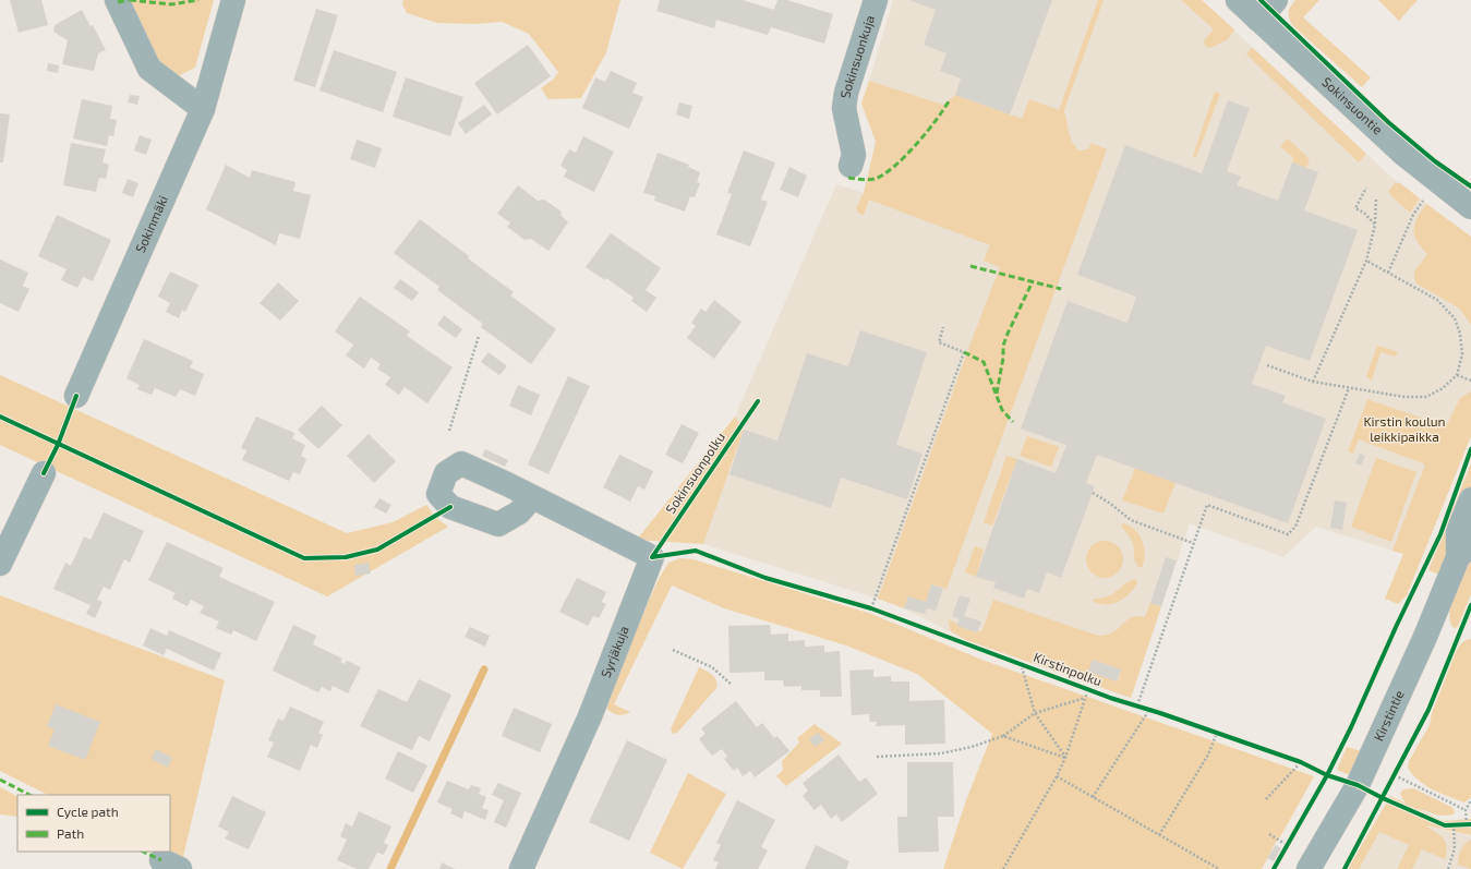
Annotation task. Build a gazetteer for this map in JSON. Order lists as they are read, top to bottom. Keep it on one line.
{"streets":{"street":["Sokinsuonkuja","Sokinsuontie","Sokinmäki","Syrjäkuja","Kirstintie"],"cycle path":["Sokinsuonpolku","Kirstinpolku"]},"parks":["Kirstin koulun leikkipaikka"],"legend":["Cycle path","Path"]}
